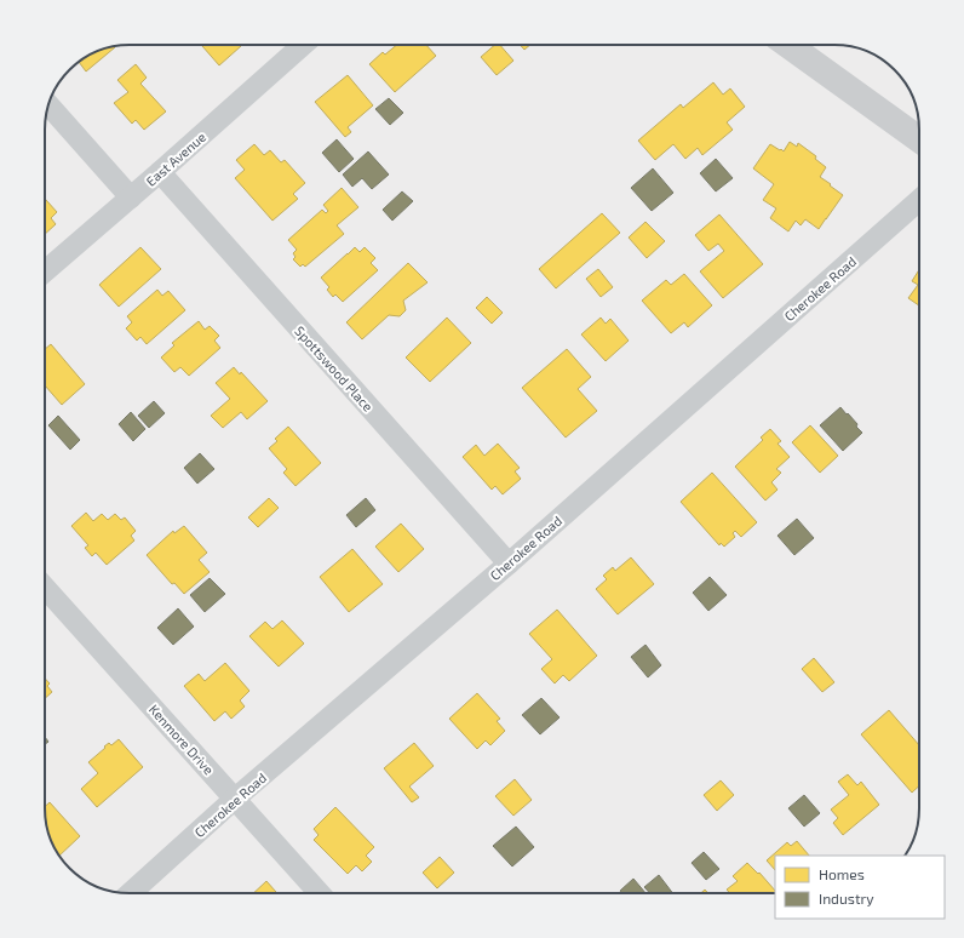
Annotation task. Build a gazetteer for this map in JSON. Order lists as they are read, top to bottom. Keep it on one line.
{"streets":{"street":["East Avenue","Cherokee Road","Spottswood Place","Kenmore Drive"]},"crossings":[["East Avenue","Spottswood Place"],["Cherokee Road","Spottswood Place"],["Cherokee Road","Kenmore Drive"]],"legend":["Homes","Industry"]}
